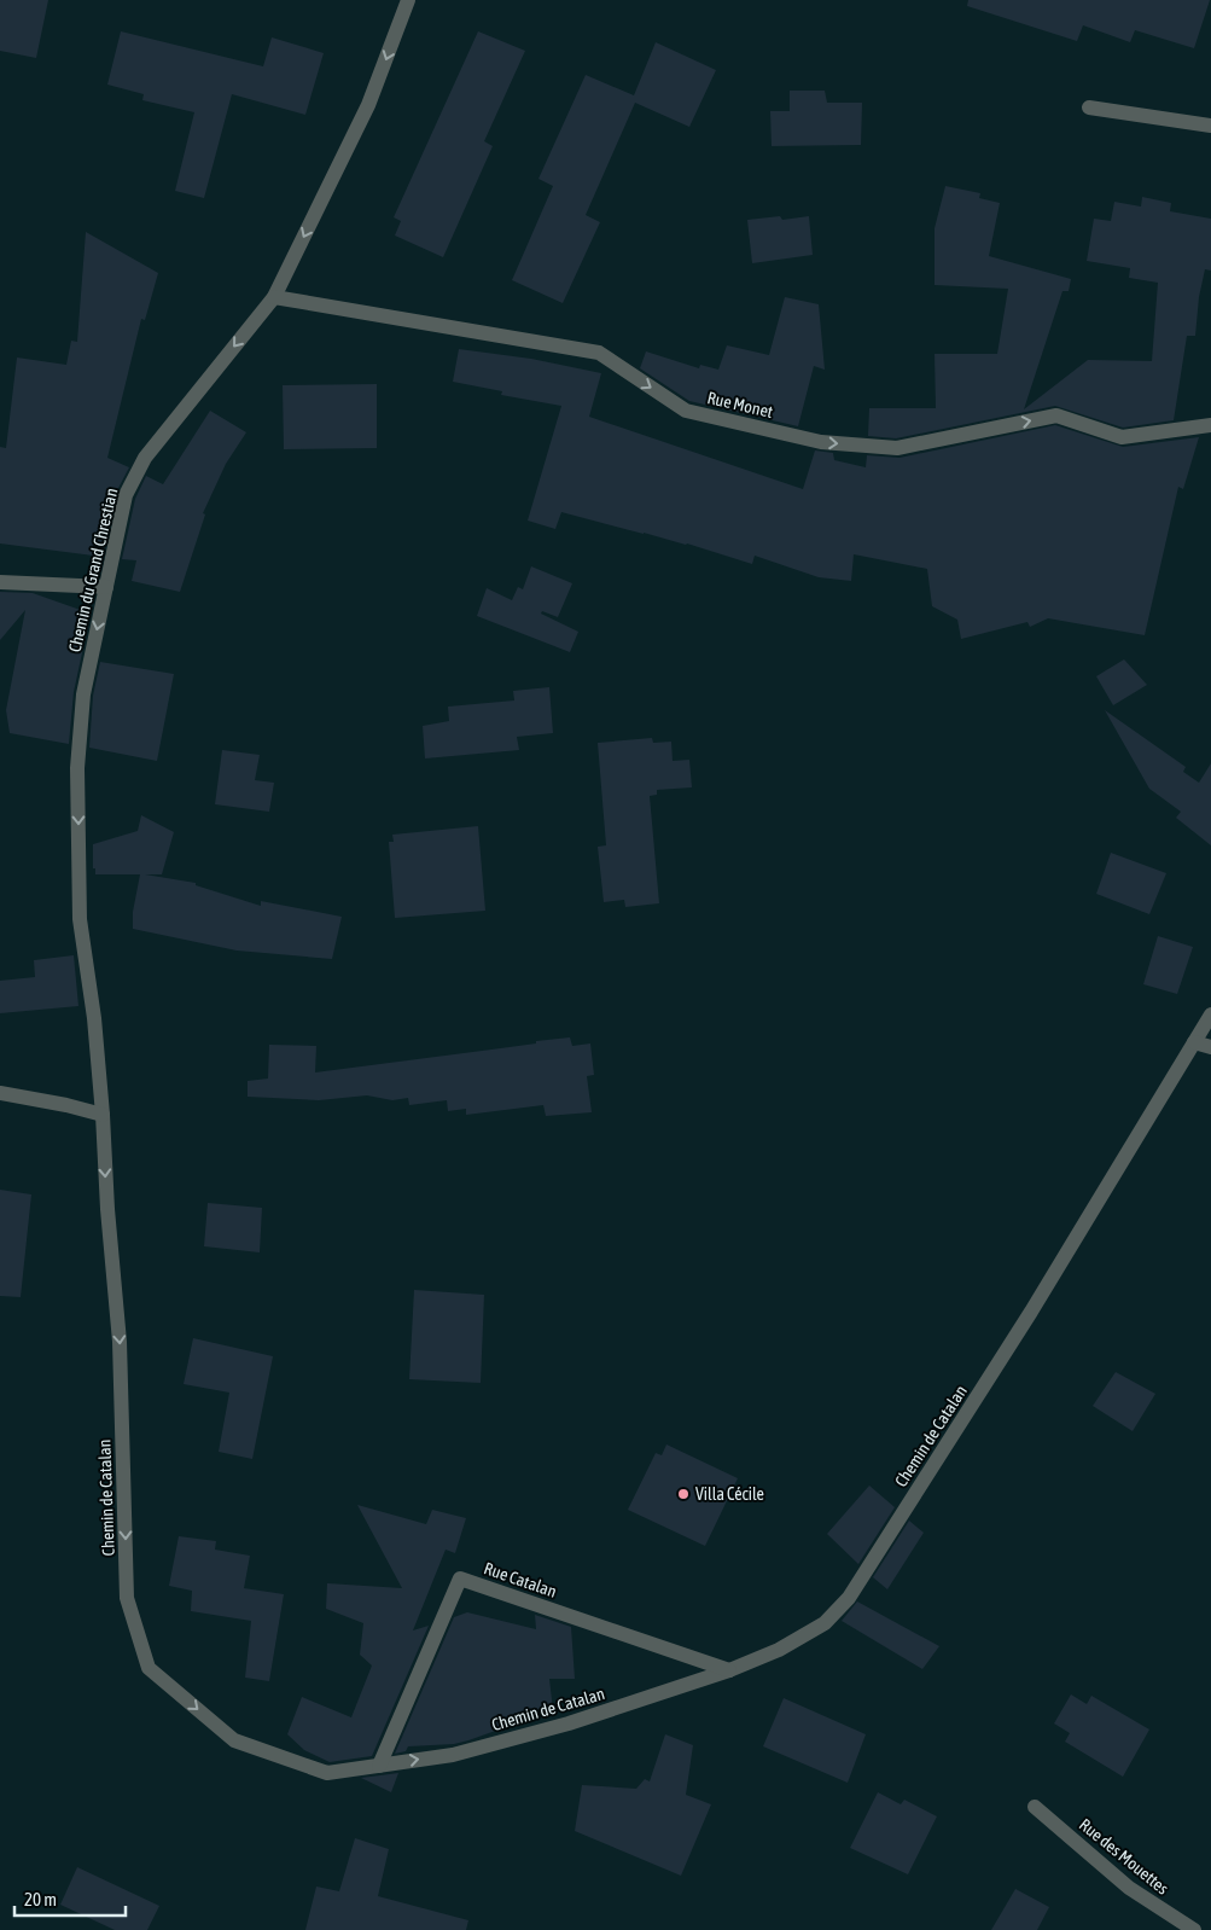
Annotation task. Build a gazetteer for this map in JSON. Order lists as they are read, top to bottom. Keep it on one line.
{"streets":{"street":["Rue Monet","Chemin du Grand Chrestian","Chemin de Catalan","Rue Catalan","Rue des Mouettes"]},"crossings":[["Rue Monet","Chemin du Grand Chrestian"],["Chemin du Grand Chrestian","Chemin de Catalan"],["Chemin de Catalan","Rue Catalan"]],"one_way":["Rue Monet","Chemin du Grand Chrestian"],"places":["Villa Cécile"],"scale_bar":"20 m"}
